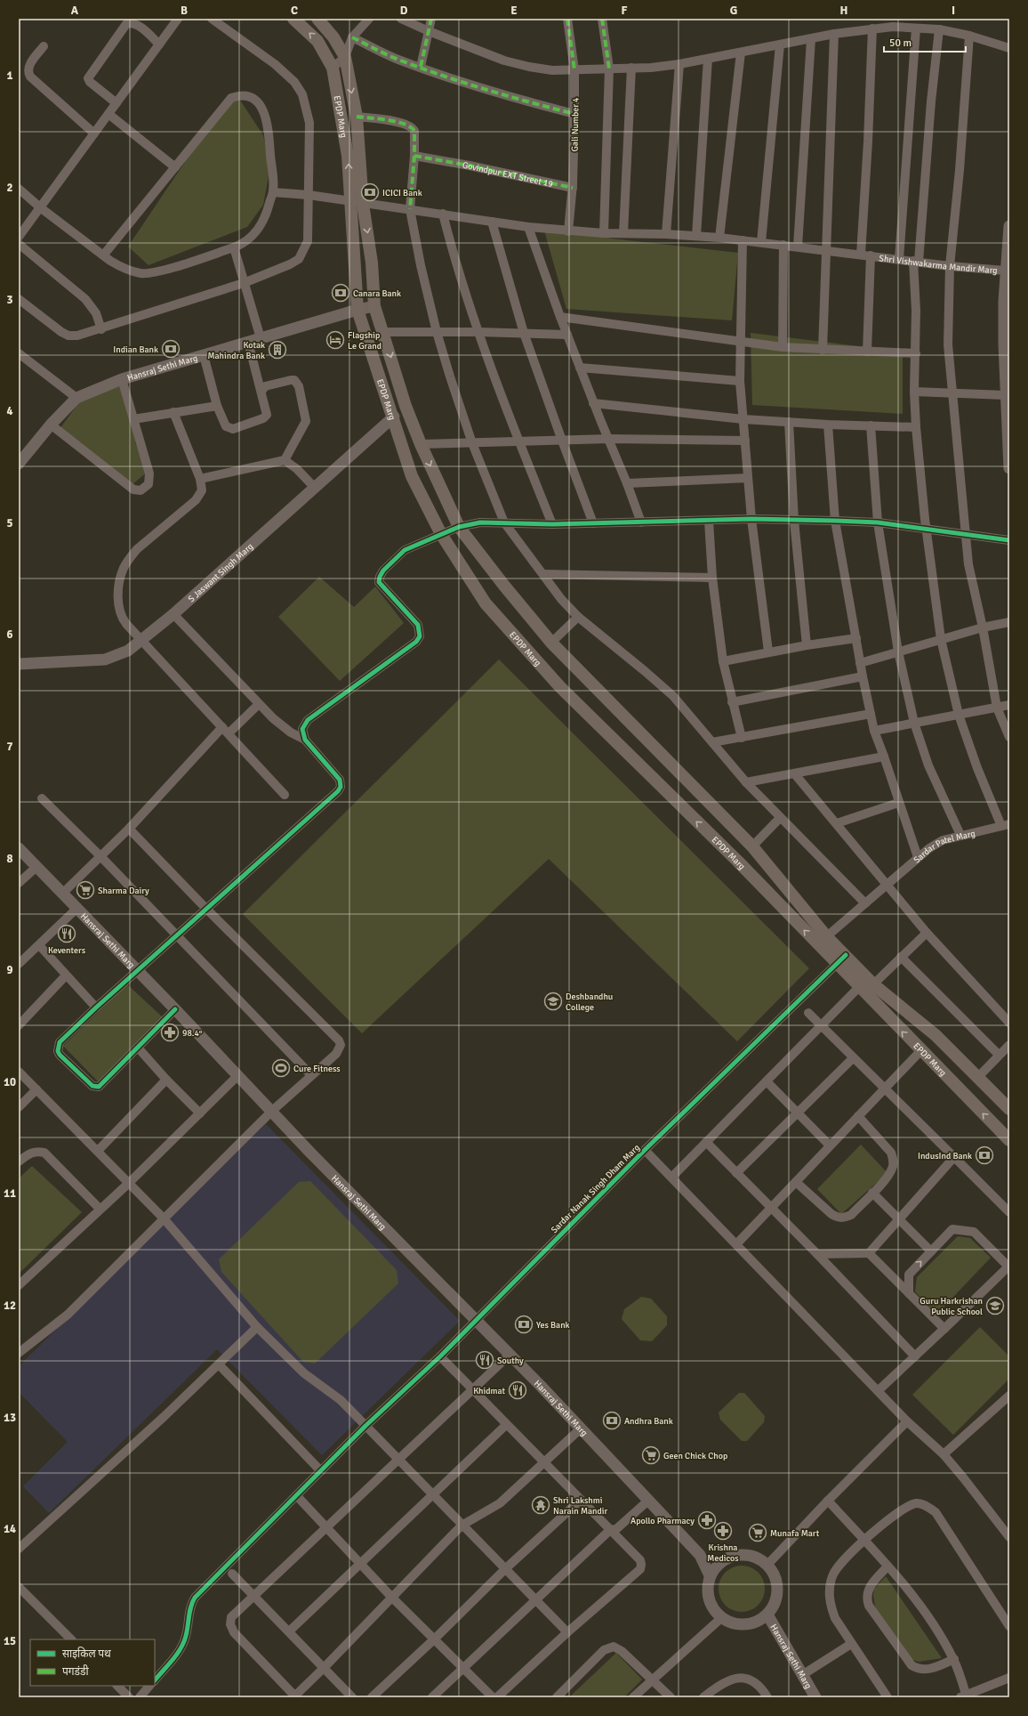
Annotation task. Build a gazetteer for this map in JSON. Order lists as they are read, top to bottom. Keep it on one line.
{"streets":{"main road":["EPDP Marg"],"street":["Gali Number 4","Govindpur EXT Street 19","Shri Vishwakarma Mandir Marg","Hansraj Sethi Marg","S Jaswant Singh Marg","Sardar Patel Marg","Sardar Nanak Singh Dham Marg"]},"crossings":[["EPDP Marg","Shri Vishwakarma Mandir Marg"],["EPDP Marg","Hansraj Sethi Marg"],["EPDP Marg","S Jaswant Singh Marg"],["EPDP Marg","Sardar Patel Marg"],["EPDP Marg","Sardar Nanak Singh Dham Marg"],["Gali Number 4","Govindpur EXT Street 19"],["Gali Number 4","Shri Vishwakarma Mandir Marg"],["Hansraj Sethi Marg","Sardar Nanak Singh Dham Marg"]],"places":{"bank":["ICICI Bank","Canara Bank","Indian Bank","IndusInd Bank","Yes Bank","Andhra Bank"],"hotel":["Flagship Le Grand"],"building":["Kotak Mahindra Bank"],"supermarket":["Sharma Dairy","Geen Chick Chop","Munafa Mart"],"restaurant":["Keventers","Southy","Khidmat"],"school or university":["Deshbandhu College","Guru Harkrishan Public School"],"pharmacy":["98.4°","Apollo Pharmacy","Krishna Medicos"],"sports":["Cure Fitness"],"temple":["Shri Lakshmi Narain Mandir"]},"legend":["साइकिल पथ","पगडंडी"],"scale_bar":"50 m","grid":{"columns":["A","B","C","D","E","F","G","H","I"],"rows":["1","2","3","4","5","6","7","8","9","10","11","12","13","14","15"]}}
